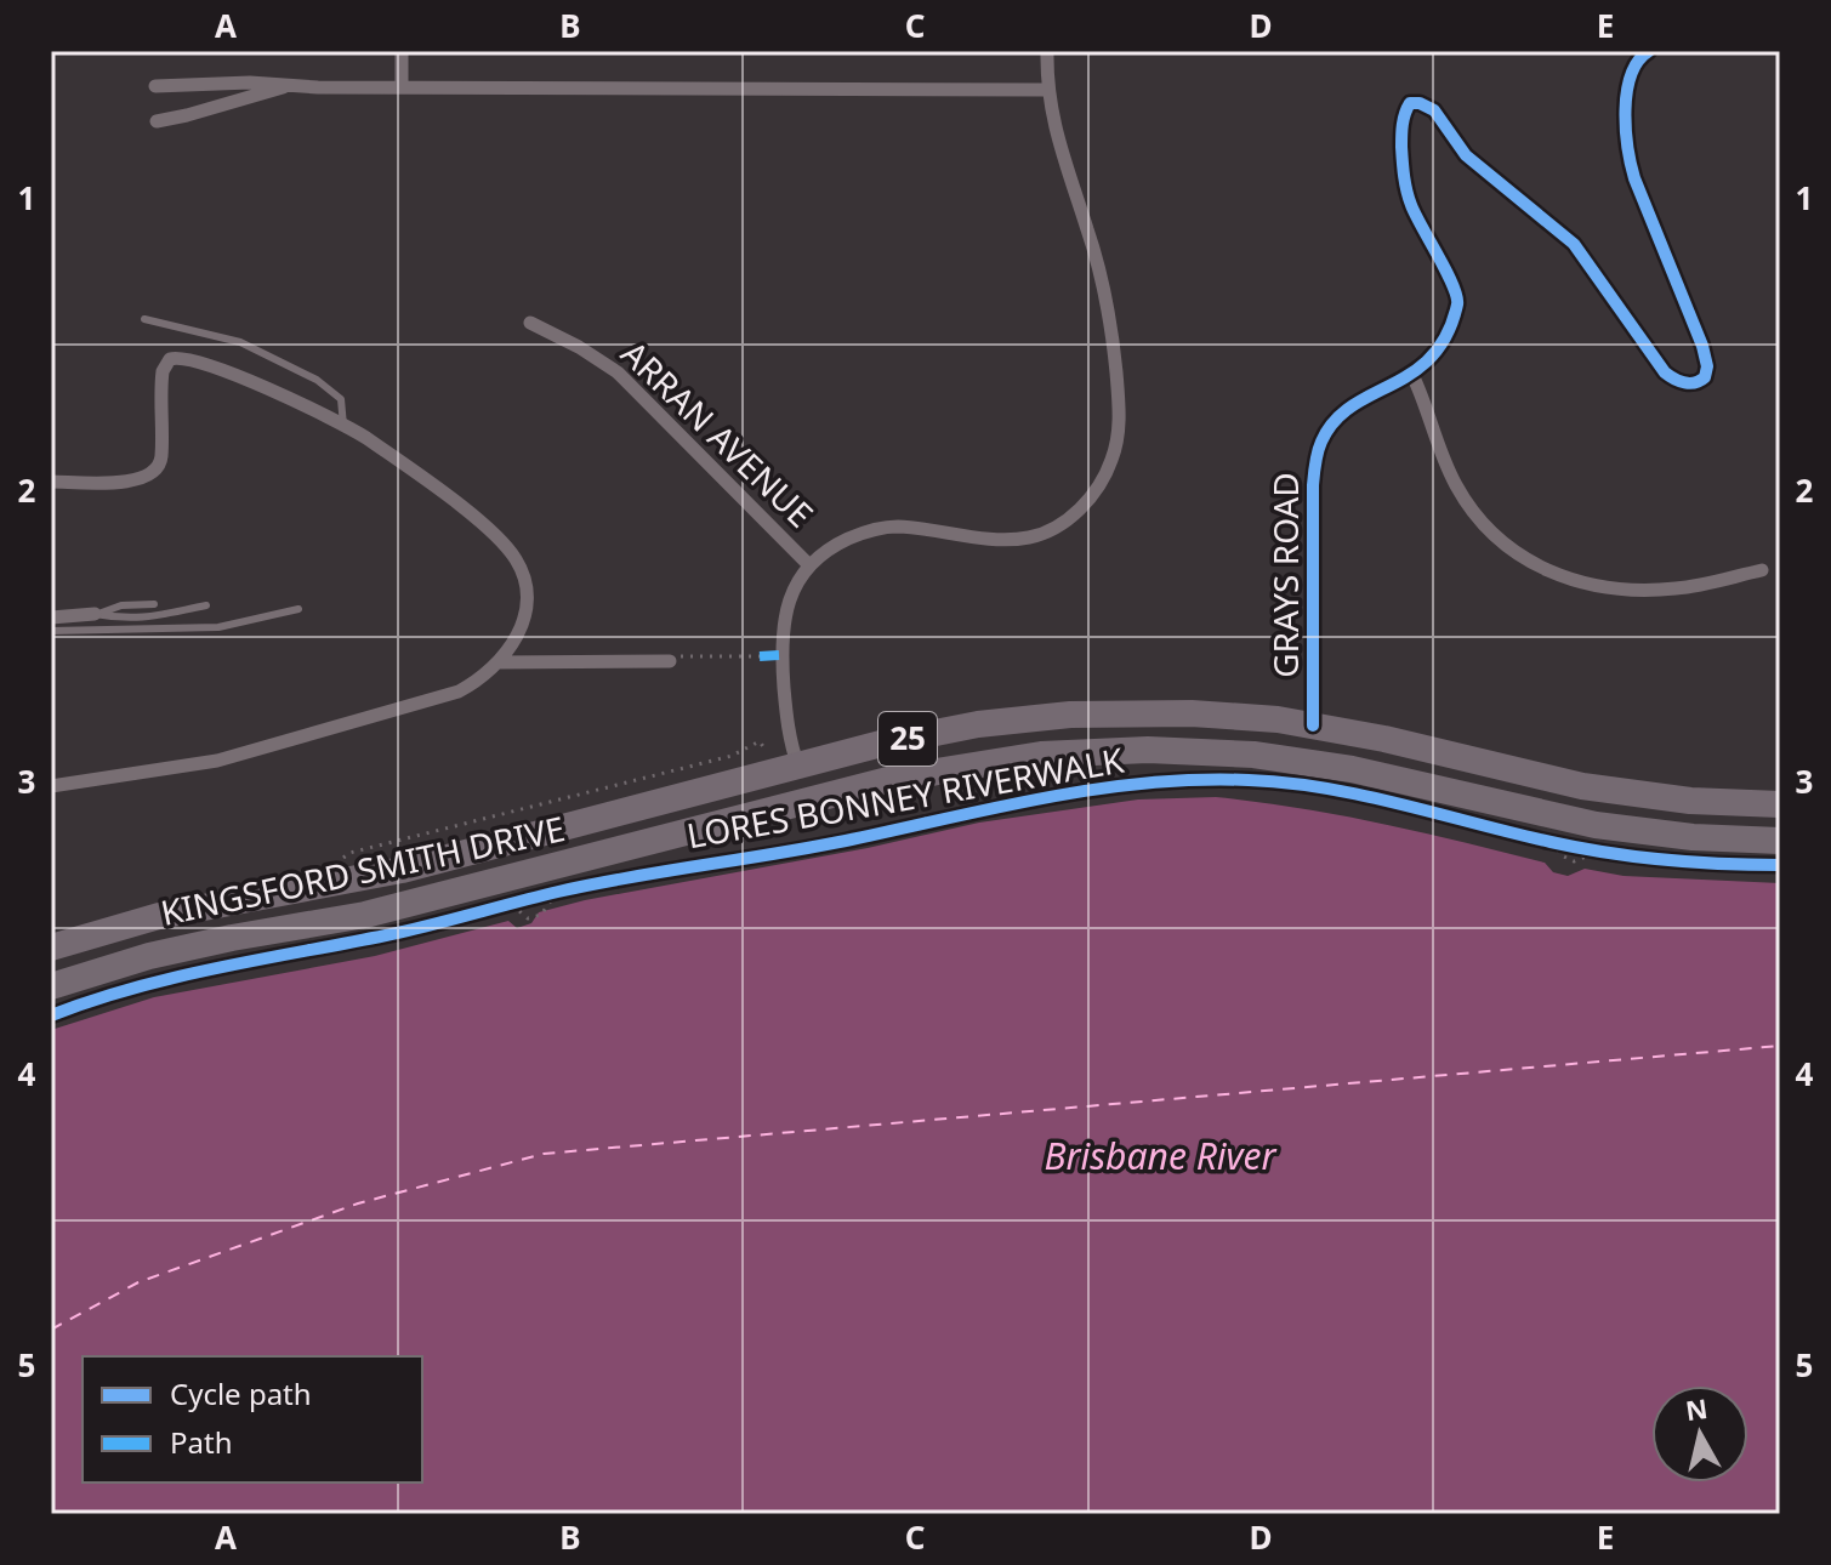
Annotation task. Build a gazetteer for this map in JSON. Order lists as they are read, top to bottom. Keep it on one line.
{"streets":{"highway":["25","KINGSFORD SMITH DRIVE"],"street":["ARRAN AVENUE","GRAYS ROAD"],"cycle path":["LORES BONNEY RIVERWALK"]},"crossings":[["GRAYS ROAD","KINGSFORD SMITH DRIVE"]],"water":["Brisbane River"],"legend":["Cycle path","Path"],"north":"top","grid":{"columns":["A","B","C","D","E"],"rows":["1","2","3","4","5"]}}
